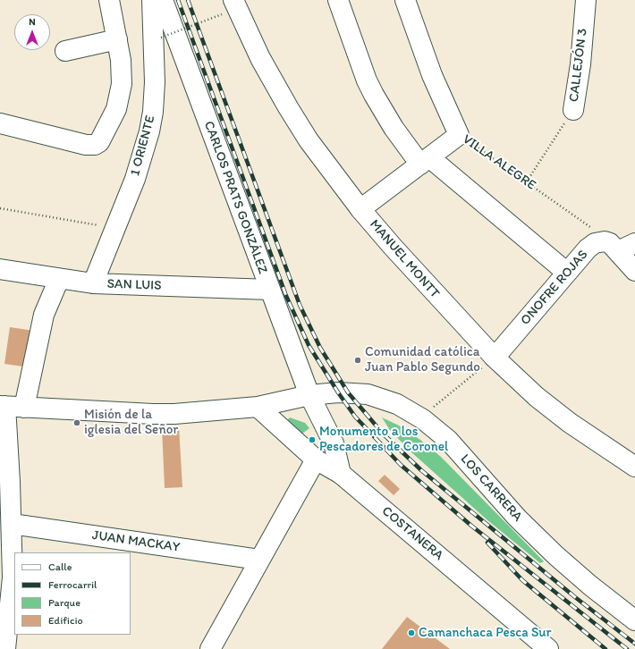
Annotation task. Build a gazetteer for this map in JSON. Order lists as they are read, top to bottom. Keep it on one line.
{"streets":{"street":["CALLEJÓN 3","1 ORIENTE","VILLA ALEGRE","CARLOS PRATS GONZÁLEZ","MANUEL MONTT","SAN LUIS","ONOFRE ROJAS","LOS CARRERA","COSTANERA","JUAN MACKAY"]},"crossings":[["CALLEJÓN 3","VILLA ALEGRE"],["1 ORIENTE","SAN LUIS"],["VILLA ALEGRE","ONOFRE ROJAS"],["CARLOS PRATS GONZÁLEZ","SAN LUIS"],["CARLOS PRATS GONZÁLEZ","LOS CARRERA"],["MANUEL MONTT","ONOFRE ROJAS"]],"places":["Comunidad católica Juan Pablo Segundo","Misión de la iglesia del Señor","Monumento a los Pescadores de Coronel","Camanchaca Pesca Sur"],"legend":["Calle","Ferrocarril","Parque","Edificio"],"north":"top"}
